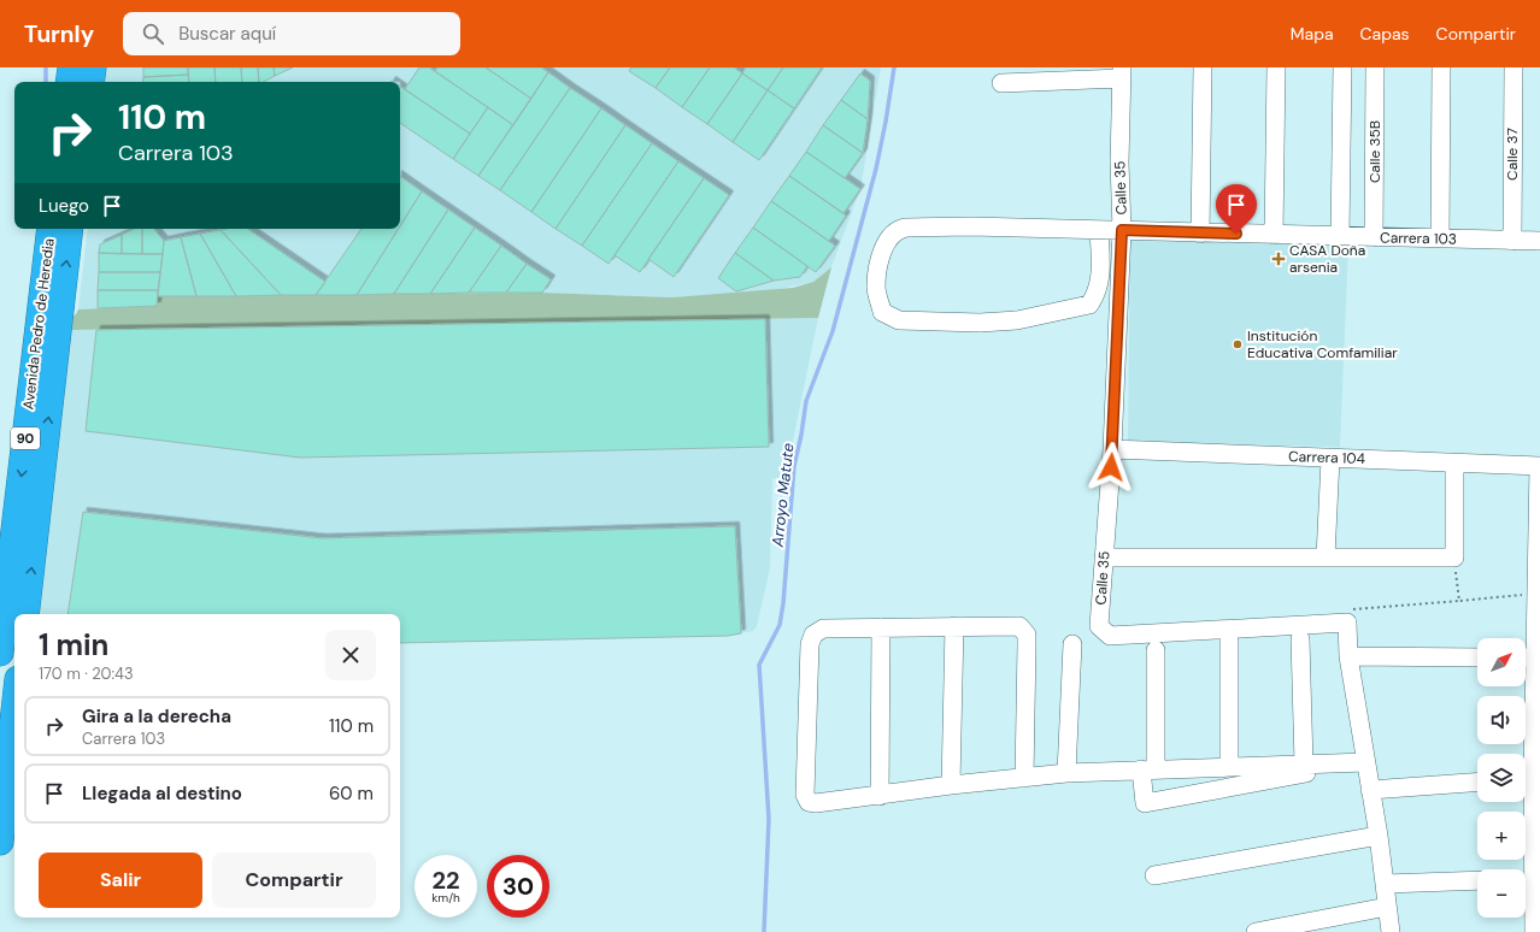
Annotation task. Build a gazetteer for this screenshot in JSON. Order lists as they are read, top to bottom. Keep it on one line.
{"streets":{"highway":["Avenida Pedro de Heredia","90"],"street":["Calle 35B","Calle 37","Calle 35","Carrera 103","Carrera 104"]},"crossings":[["Calle 35B","Carrera 103"],["Calle 37","Carrera 103"],["Calle 35","Carrera 103"],["Calle 35","Carrera 104"]],"water":["Arroyo Matute"],"places":{"health":["CASA Doña arsenia"],"other":["Institución Educativa Comfamiliar"]},"north":"top right","page":{"header":"Turnly","search":"Buscar aquí","nav":["Mapa","Capas","Compartir"],"turn":["110 m","Carrera 103"],"then":"Luego","heading":["1 min","170 m · 20:43"],"map_buttons":["+","−"],"list":[{"name":"Gira a la derecha","note":"Carrera 103","value":"110 m"},{"name":"Llegada al destino","value":"60 m"}],"buttons":["Salir","Compartir"],"speed":"22 km/h","limit":"30"}}
